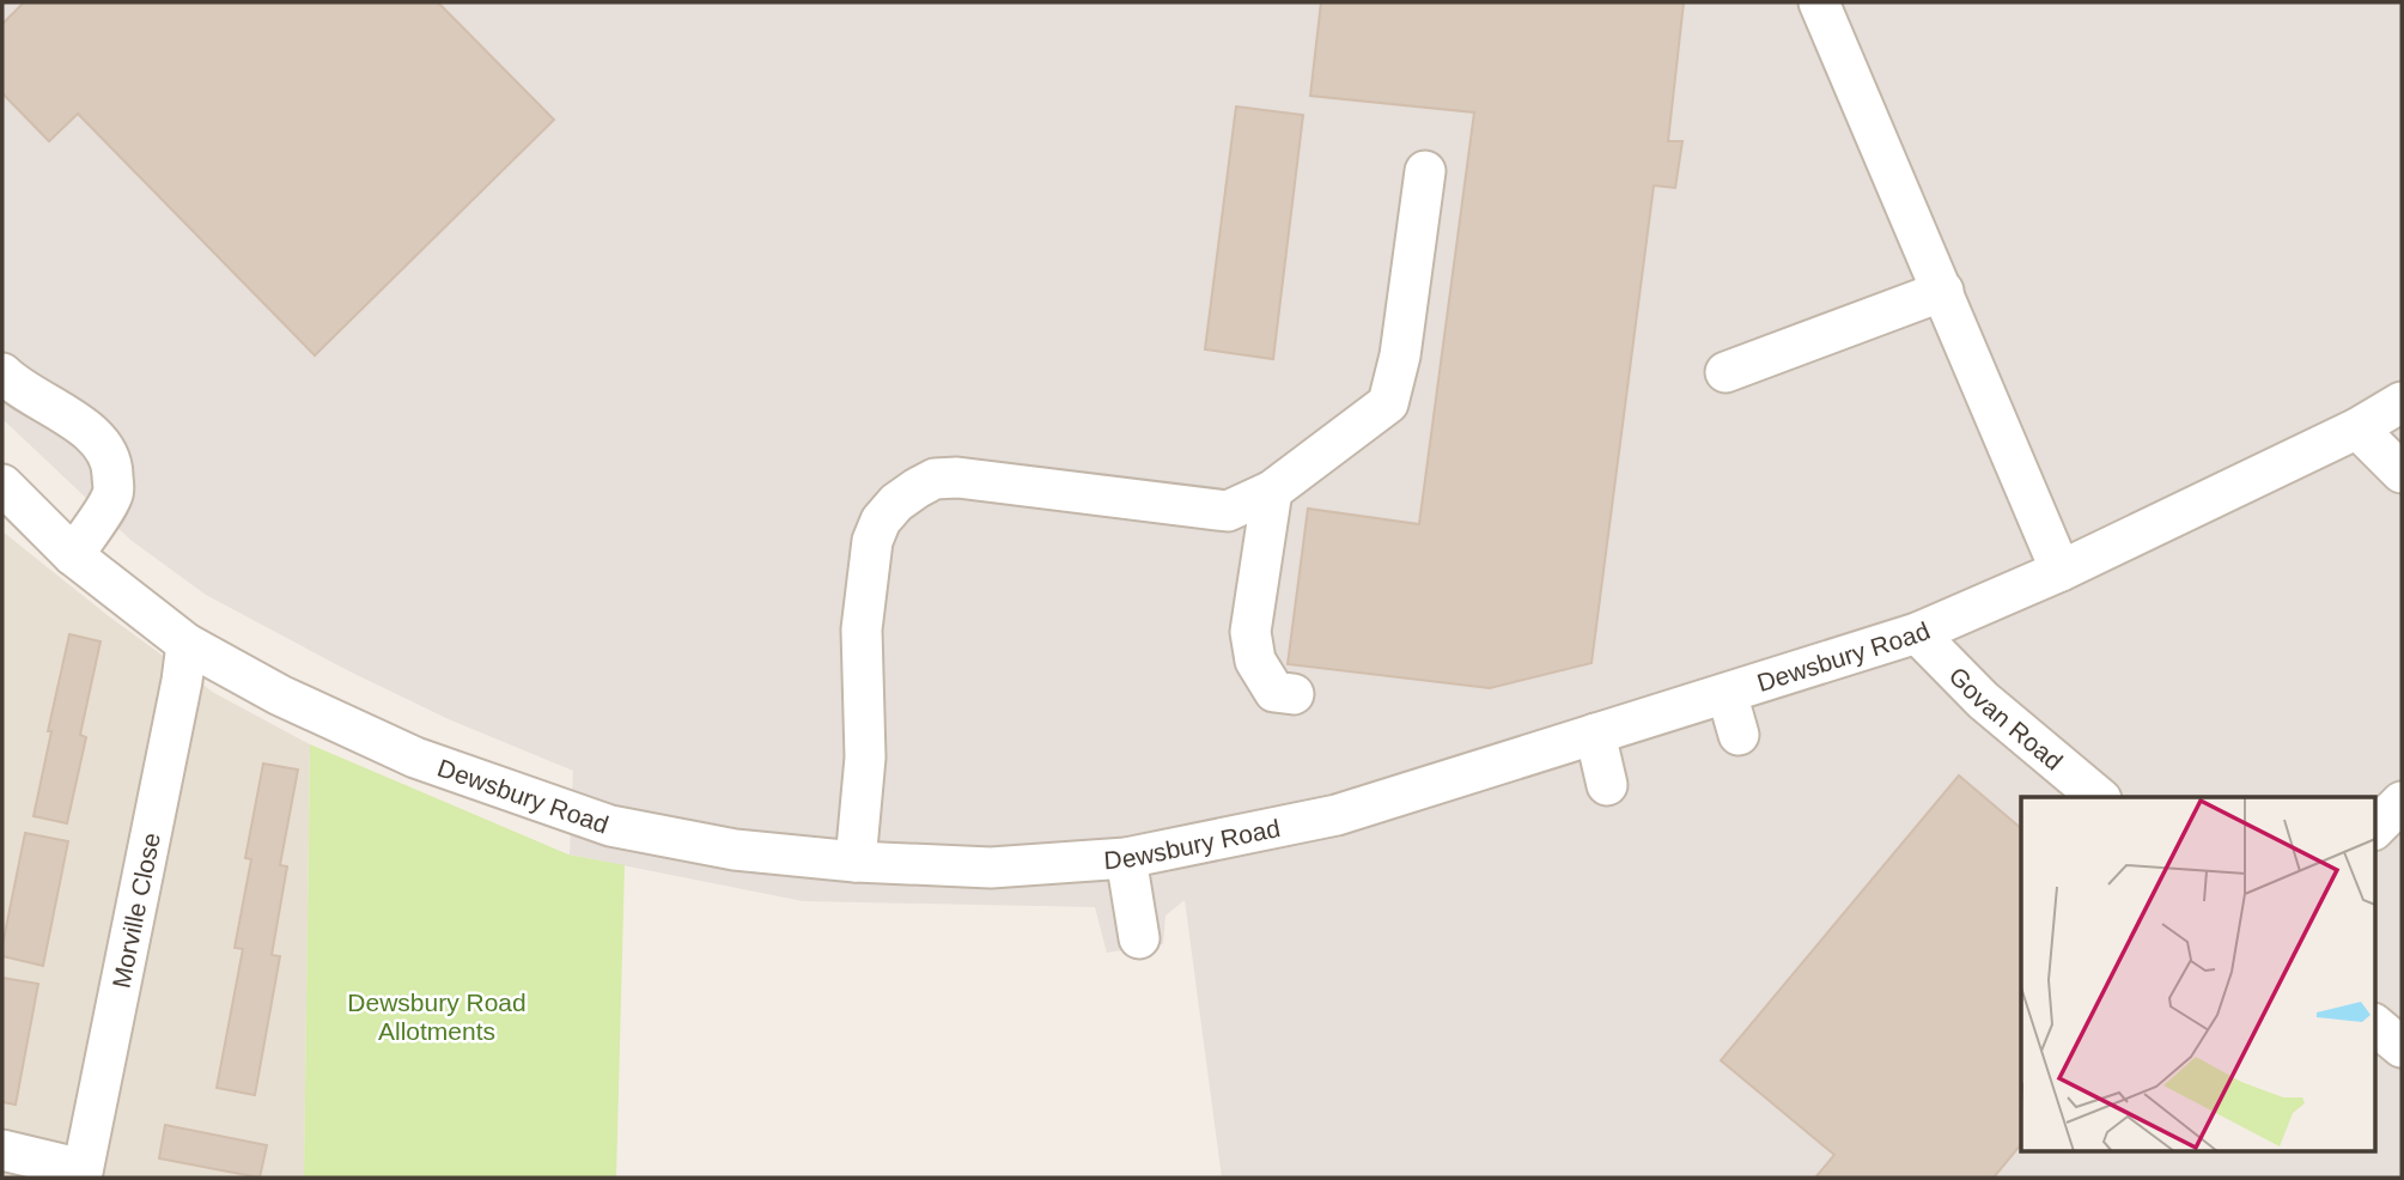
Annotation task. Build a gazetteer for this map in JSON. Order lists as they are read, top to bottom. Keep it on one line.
{"streets":{"street":["Dewsbury Road","Govan Road","Morville Close"]},"crossings":[["Dewsbury Road","Govan Road"],["Dewsbury Road","Morville Close"]],"parks":["Dewsbury Road Allotments"]}
